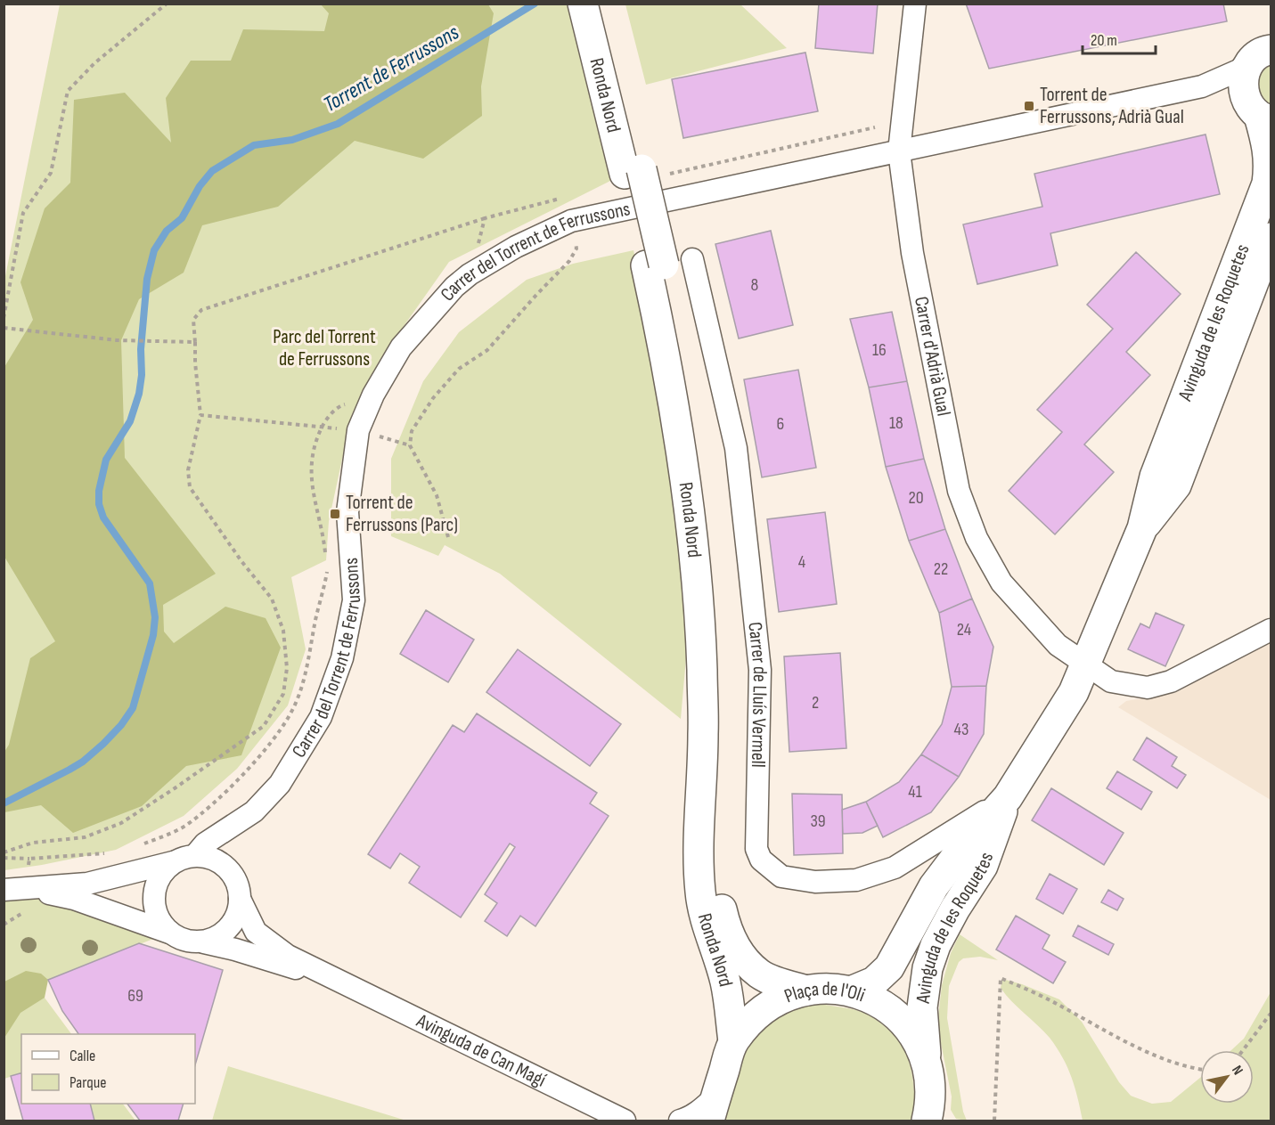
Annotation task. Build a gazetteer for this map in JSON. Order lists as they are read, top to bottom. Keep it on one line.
{"streets":{"main road":["Ronda Nord","Avinguda de les Roquetes","Plaça de l'Oli"],"street":["Carrer del Torrent de Ferrussons","Carrer d'Adrià Gual","Carrer de Lluís Vermell","Avinguda de Can Magí"]},"crossings":[["Ronda Nord","Plaça de l'Oli"],["Carrer del Torrent de Ferrussons","Avinguda de les Roquetes"],["Carrer del Torrent de Ferrussons","Carrer d'Adrià Gual"],["Carrer del Torrent de Ferrussons","Avinguda de Can Magí"],["Avinguda de les Roquetes","Carrer d'Adrià Gual"],["Avinguda de les Roquetes","Carrer de Lluís Vermell"],["Avinguda de les Roquetes","Plaça de l'Oli"]],"water":["Torrent de Ferrussons"],"parks":["Parc del Torrent de Ferrussons"],"places":{"transit":["Torrent de Ferrussons, Adrià Gual","Torrent de Ferrussons (Parc)"]},"house_numbers":["8","16","18","6","20","4","22","24","2","43","41","39","69"],"legend":["Calle","Parque"],"scale_bar":"20 m","north":"top right"}
